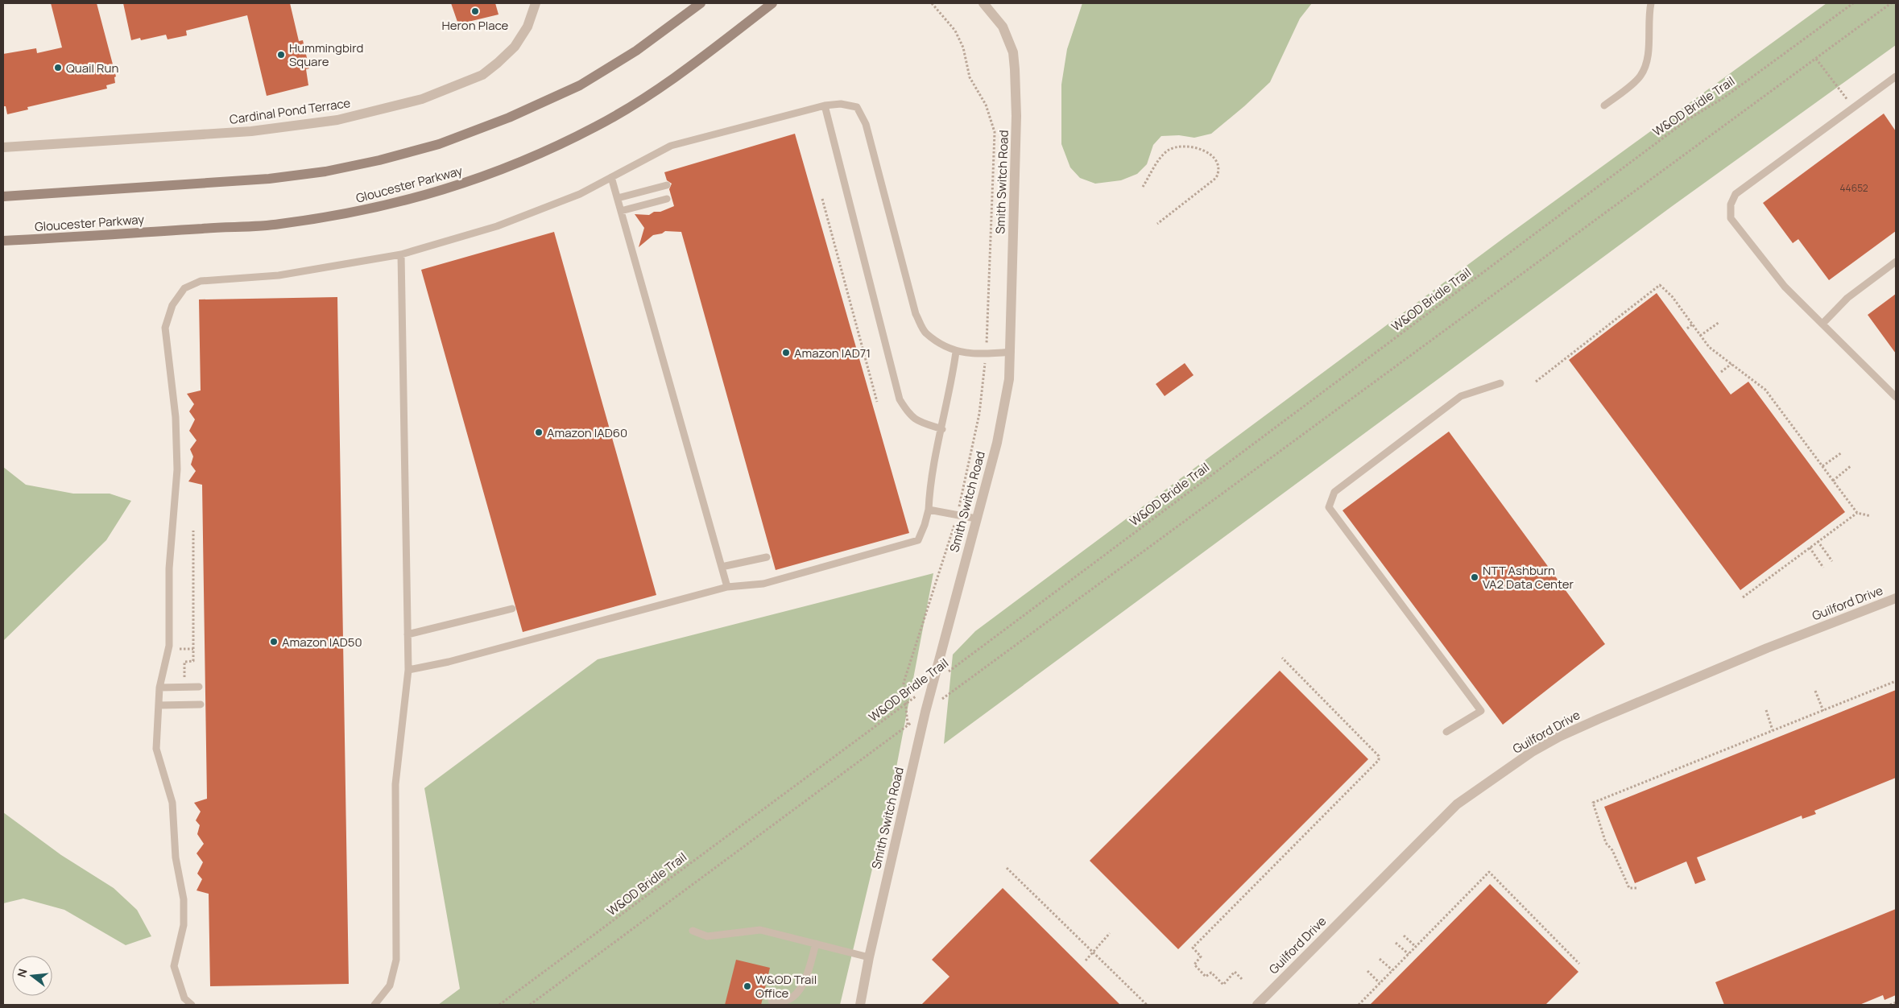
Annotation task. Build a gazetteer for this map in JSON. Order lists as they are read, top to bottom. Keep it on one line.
{"streets":{"main road":["Gloucester Parkway"],"street":["Cardinal Pond Terrace","Smith Switch Road","Guilford Drive"],"path":["W&OD Bridle Trail"]},"crossings":[["W&OD Bridle Trail","Smith Switch Road"]],"places":["Heron Place","Hummingbird Square","Quail Run","Amazon IAD71","Amazon IAD60","NTT Ashburn VA2 Data Center","Amazon IAD50","W&OD Trail Office"],"house_numbers":["44652"],"north":"left"}
